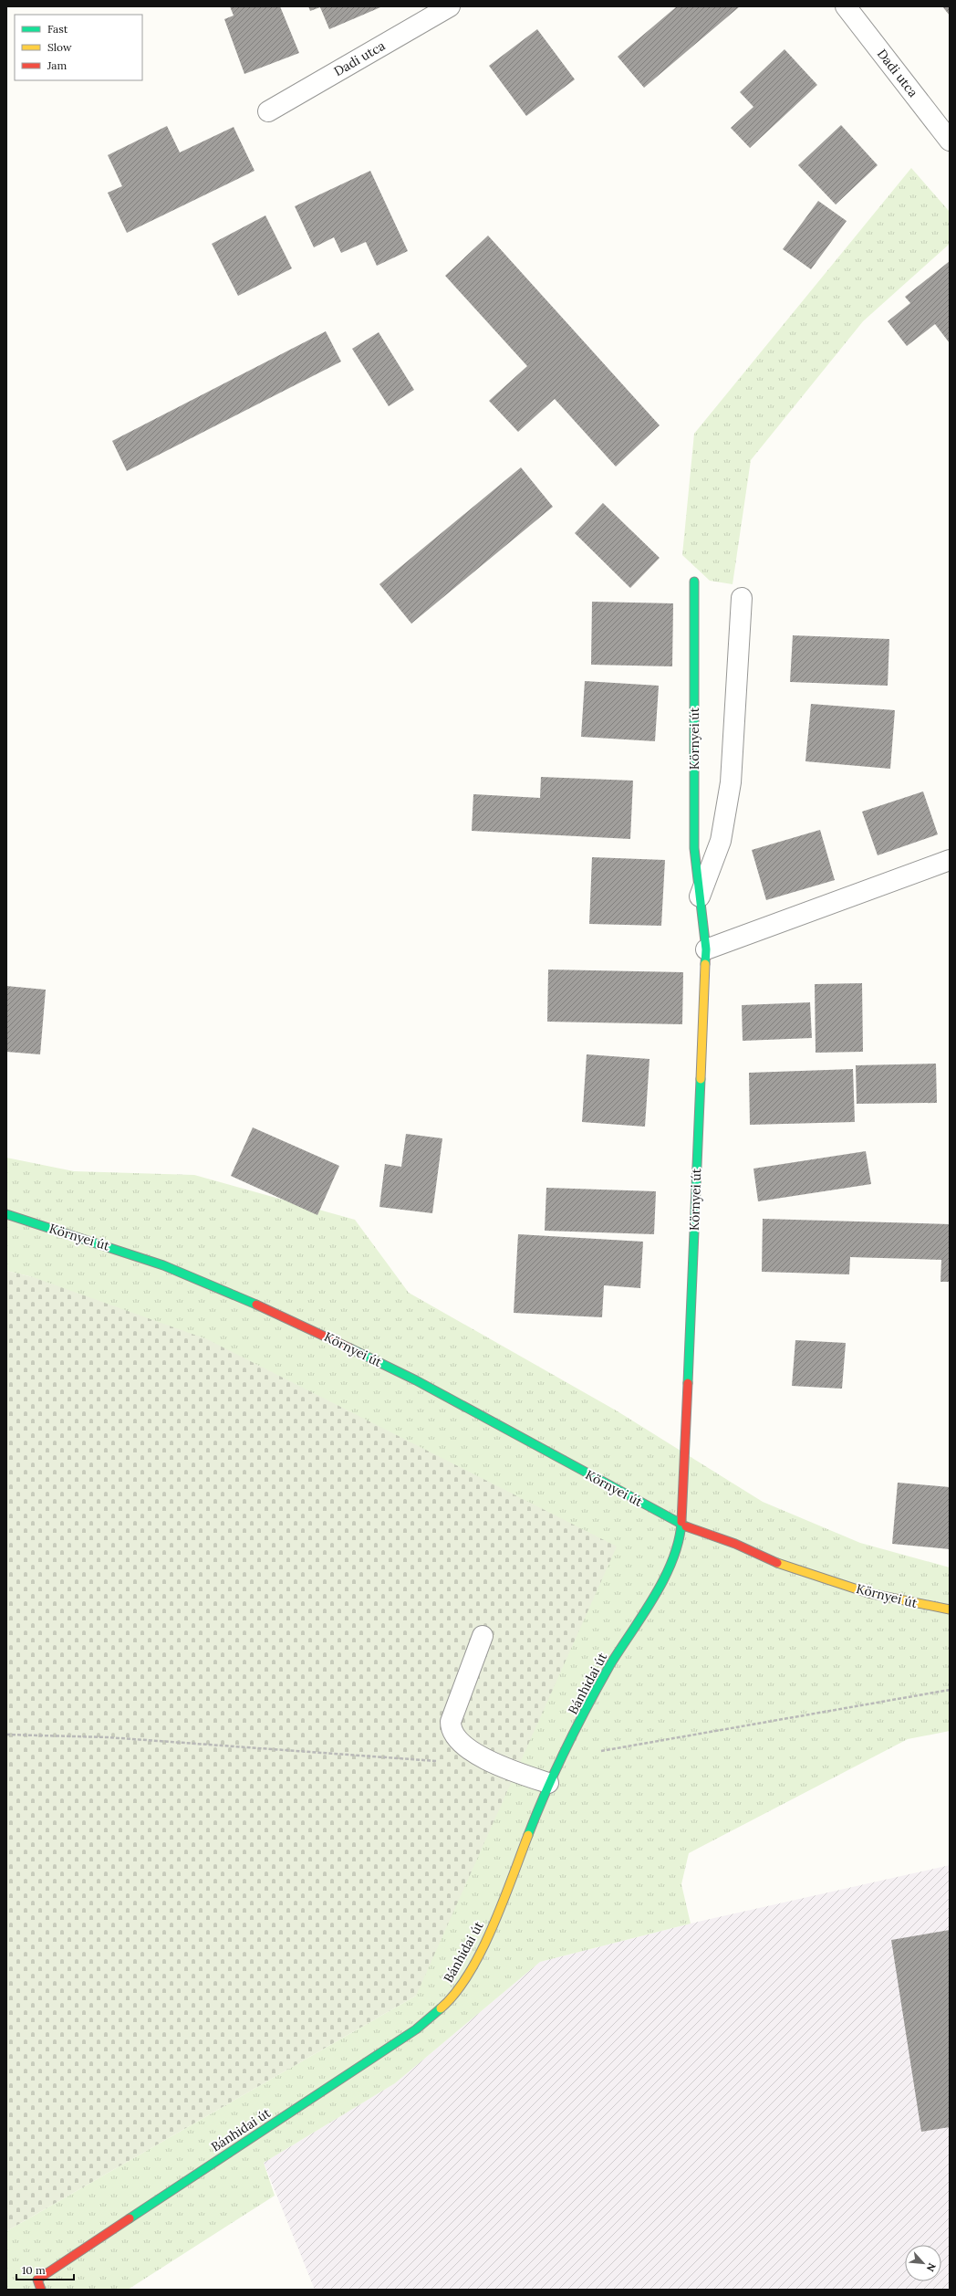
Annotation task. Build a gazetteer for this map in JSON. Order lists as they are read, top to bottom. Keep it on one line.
{"streets":{"street":["Dadi utca","Környei út","Bánhidai út"]},"crossings":[["Környei út","Bánhidai út"]],"legend":["Fast","Slow","Jam"],"scale_bar":"10 m","north":"bottom right"}
